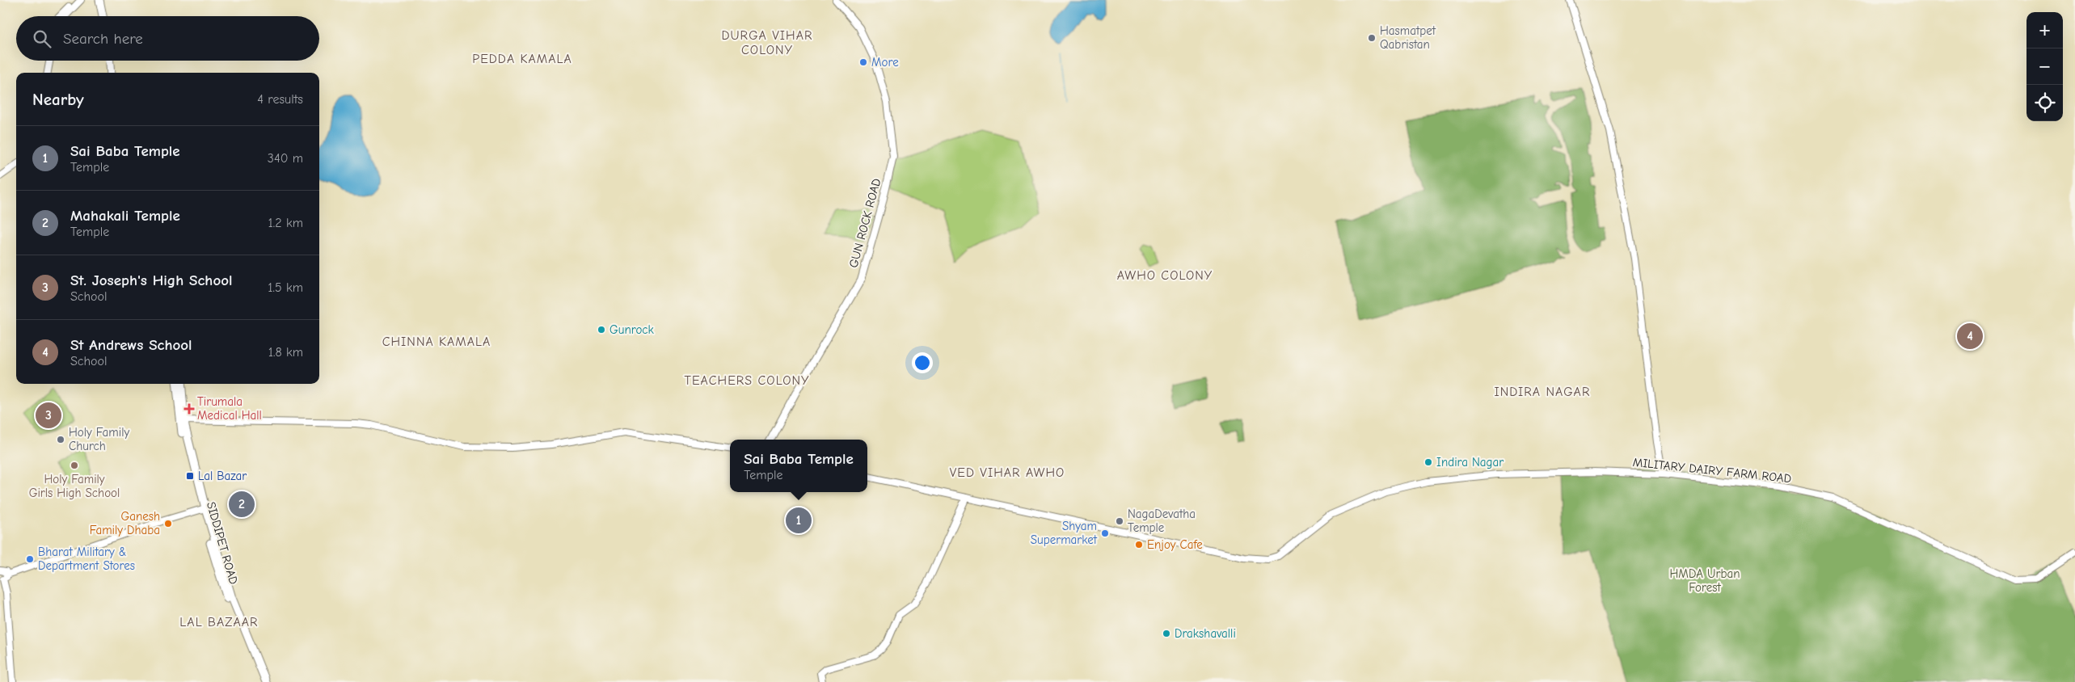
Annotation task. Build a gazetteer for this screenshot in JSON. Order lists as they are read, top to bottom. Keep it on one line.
{"streets":{"main road":["GUN ROCK ROAD","MILITARY DAIRY FARM ROAD","SIDDIPET ROAD"]},"districts":["DURGA VIHAR COLONY","PEDDA KAMALA","AWHO COLONY","CHINNA KAMALA","TEACHERS COLONY","INDIRA NAGAR","VED VIHAR AWHO","LAL BAZAAR"],"parks":["HMDA Urban Forest"],"places":{"other":["Hasmatpet Qabristan","More","Gunrock","Holy Family Church","Indira Nagar","Holy Family Girls High School","NagaDevatha Temple","Ganesh Family Dhaba","Shyam Supermarket","Enjoy Cafe","Bharat Military & Department Stores","Drakshavalli"],"health":["Tirumala Medical Hall"],"transit":["Lal Bazar"]},"page":{"map_buttons":["+","−"],"search":"Search here","heading":["Nearby","4 results"],"list":[{"mark":"1","name":"Sai Baba Temple","note":"Temple","value":"340 m"},{"mark":"2","name":"Mahakali Temple","note":"Temple","value":"1.2 km"},{"mark":"3","name":"St. Joseph's High School","note":"School","value":"1.5 km"},{"mark":"4","name":"St Andrews School","note":"School","value":"1.8 km"}],"pins":["4","3","2","1"],"popup":["Sai Baba Temple","Temple"]}}
